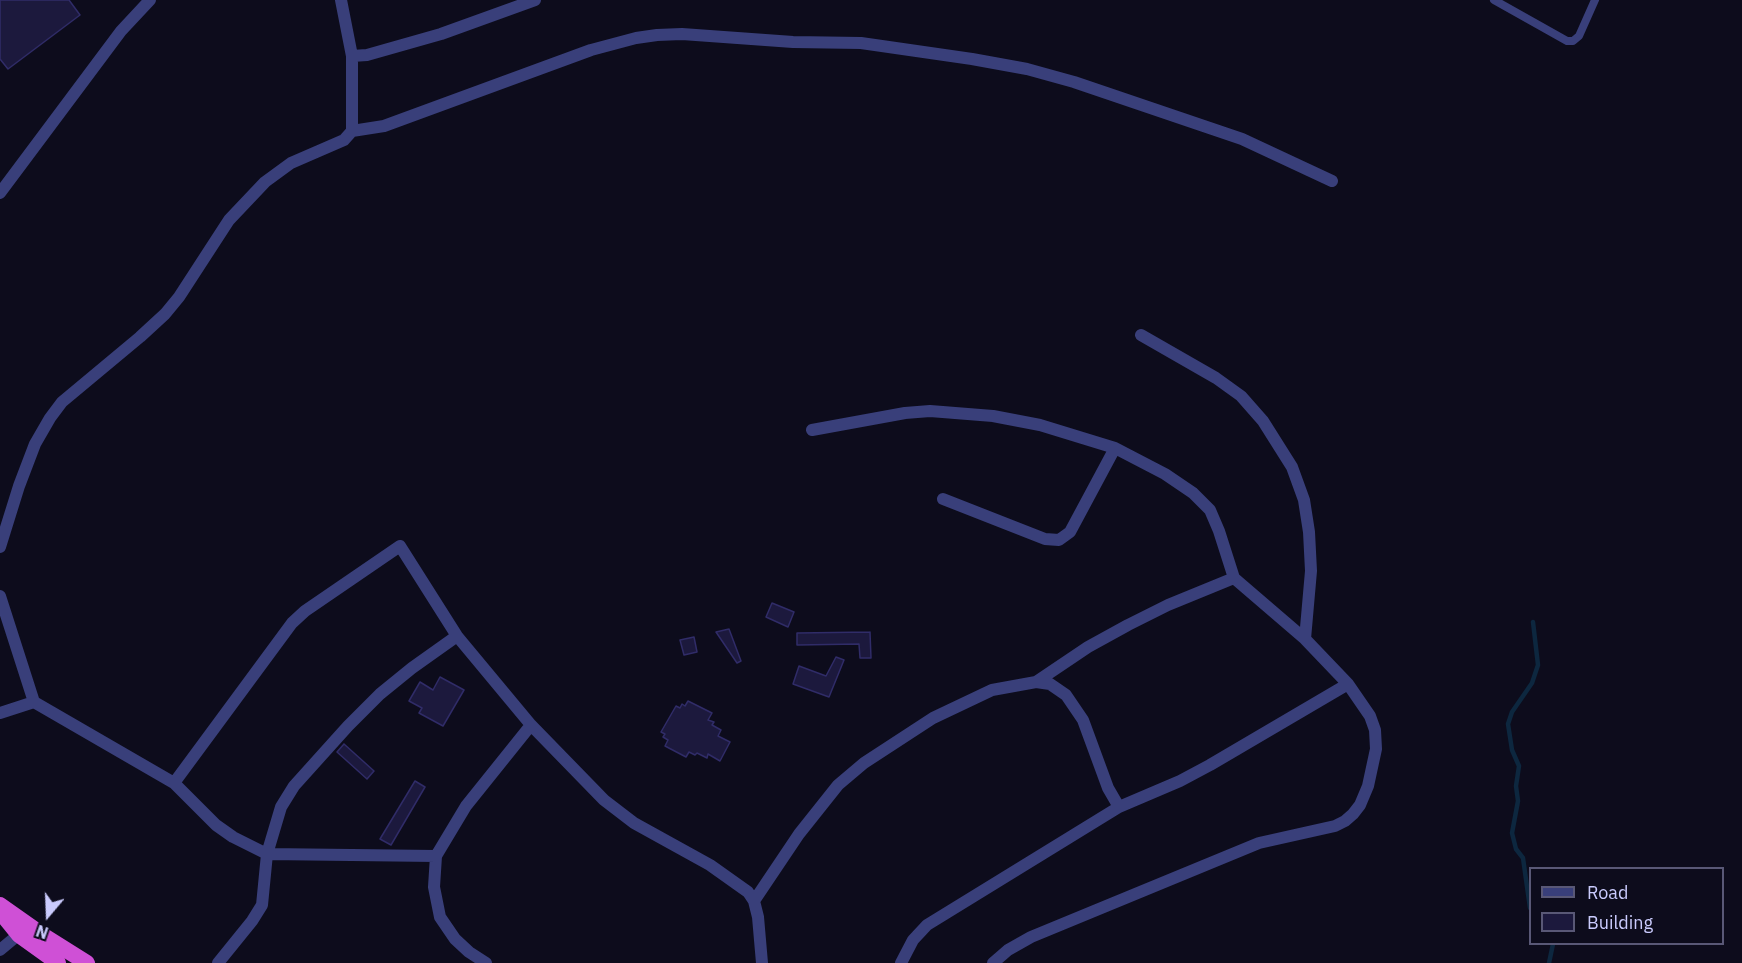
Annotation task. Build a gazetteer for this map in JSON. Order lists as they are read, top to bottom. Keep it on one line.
{"legend":["Road","Building"],"north":"bottom"}
